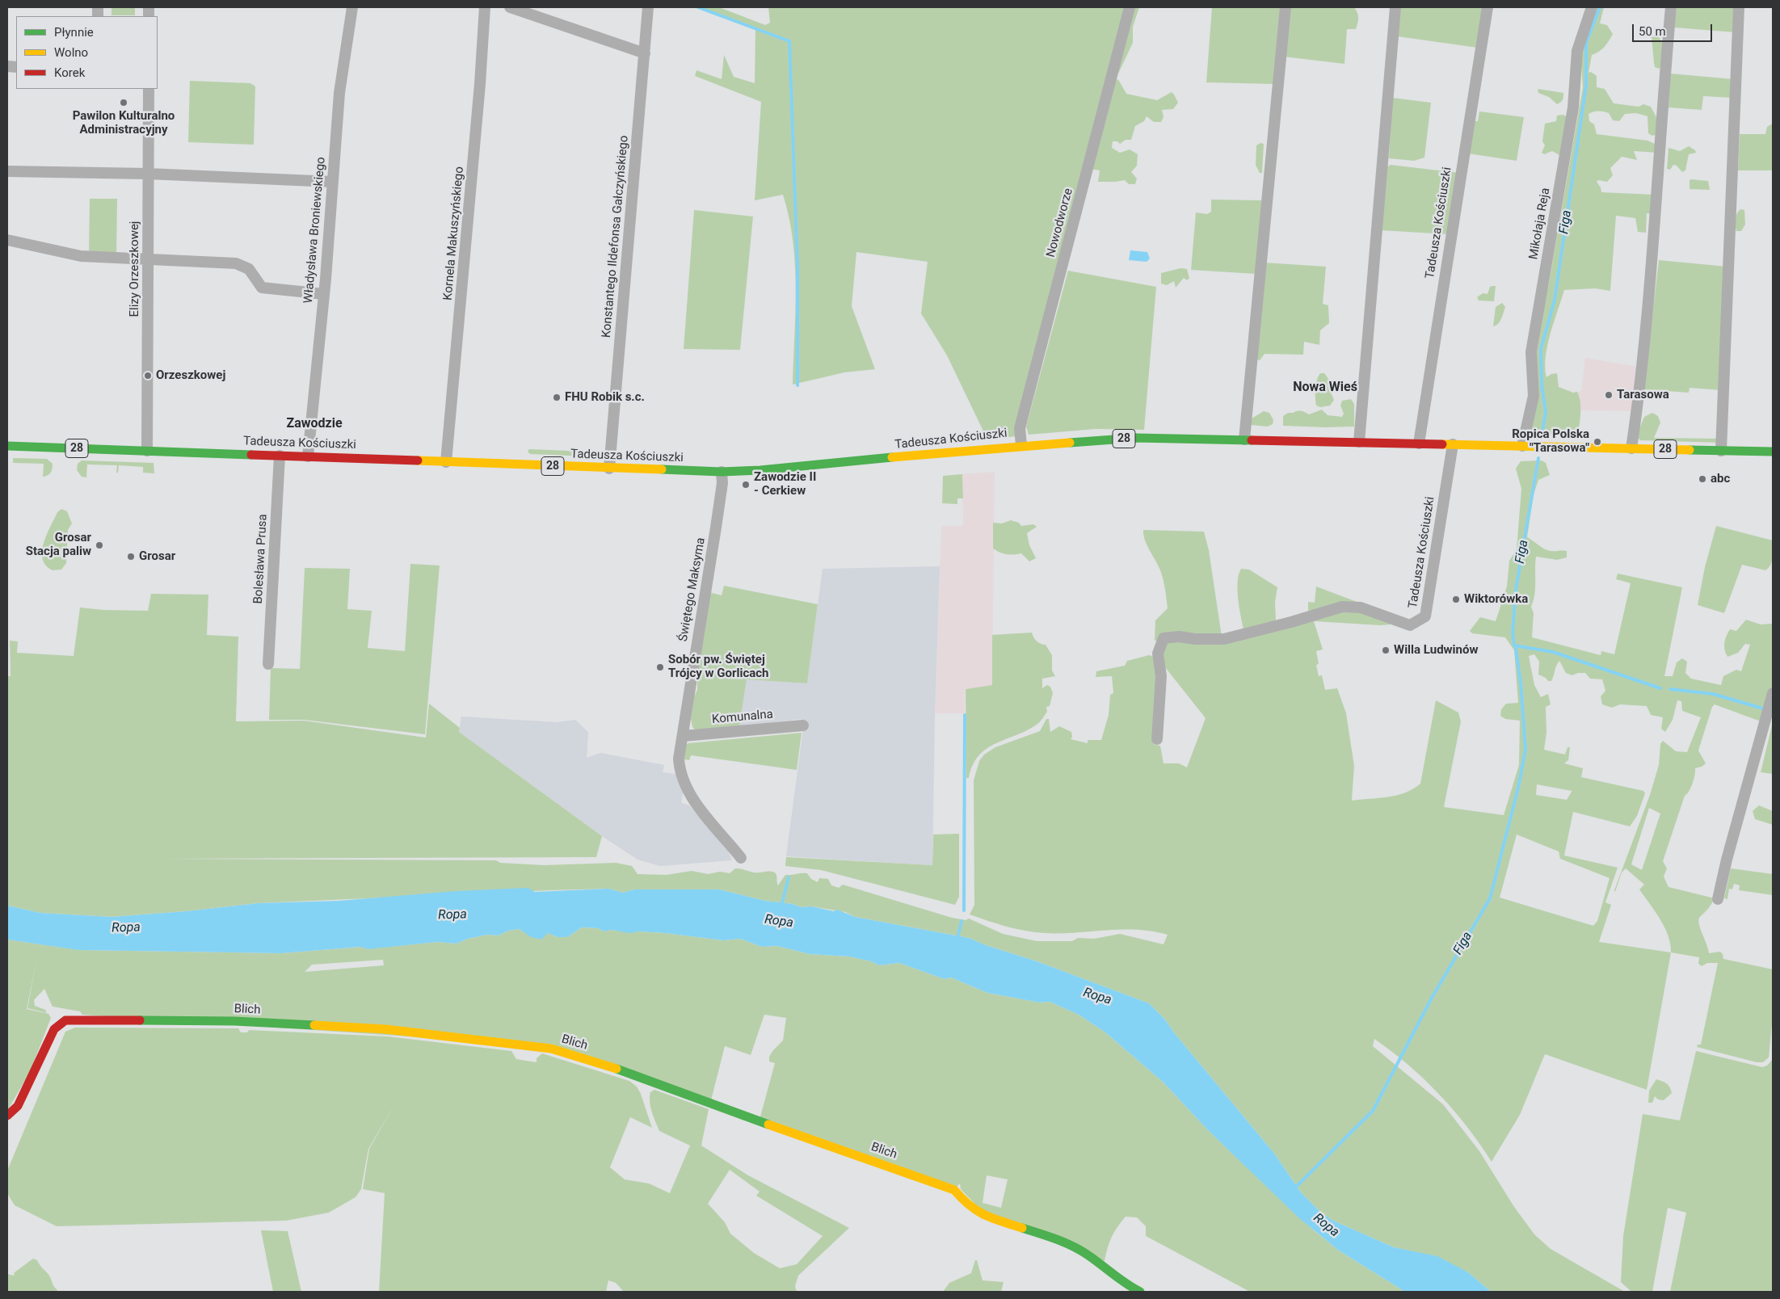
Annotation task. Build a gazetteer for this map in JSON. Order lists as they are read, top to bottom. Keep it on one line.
{"streets":{"main road":["Tadeusza Kościuszki","28","Blich"],"street":["Nowodworze","Mikołaja Reja","Władysława Broniewskiego","Kornela Makuszyńskiego","Konstantego Ildefonsa Gałczyńskiego","Elizy Orzeszkowej","Bolesława Prusa","Świętego Maksyma","Komunalna"]},"crossings":[["Nowodworze","Tadeusza Kościuszki"],["Tadeusza Kościuszki","Mikołaja Reja"],["Tadeusza Kościuszki","Władysława Broniewskiego"],["Tadeusza Kościuszki","Kornela Makuszyńskiego"],["Tadeusza Kościuszki","Konstantego Ildefonsa Gałczyńskiego"],["Tadeusza Kościuszki","Elizy Orzeszkowej"],["Tadeusza Kościuszki","28"],["Tadeusza Kościuszki","Bolesława Prusa"],["Tadeusza Kościuszki","Świętego Maksyma"],["Mikołaja Reja","28"],["Świętego Maksyma","Komunalna"]],"districts":["Nowa Wieś","Zawodzie"],"water":["Figa","Ropa"],"places":["Pawilon Kulturalno Administracyjny","Orzeszkowej","Tarasowa","FHU Robik s.c.","Ropica Polska \"Tarasowa\"","abc","Zawodzie II - Cerkiew","Grosar Stacja paliw","Grosar","Wiktorówka","Willa Ludwinów","Sobór pw. Świętej Trójcy w Gorlicach"],"legend":["Płynnie","Wolno","Korek"],"scale_bar":"50 m"}
